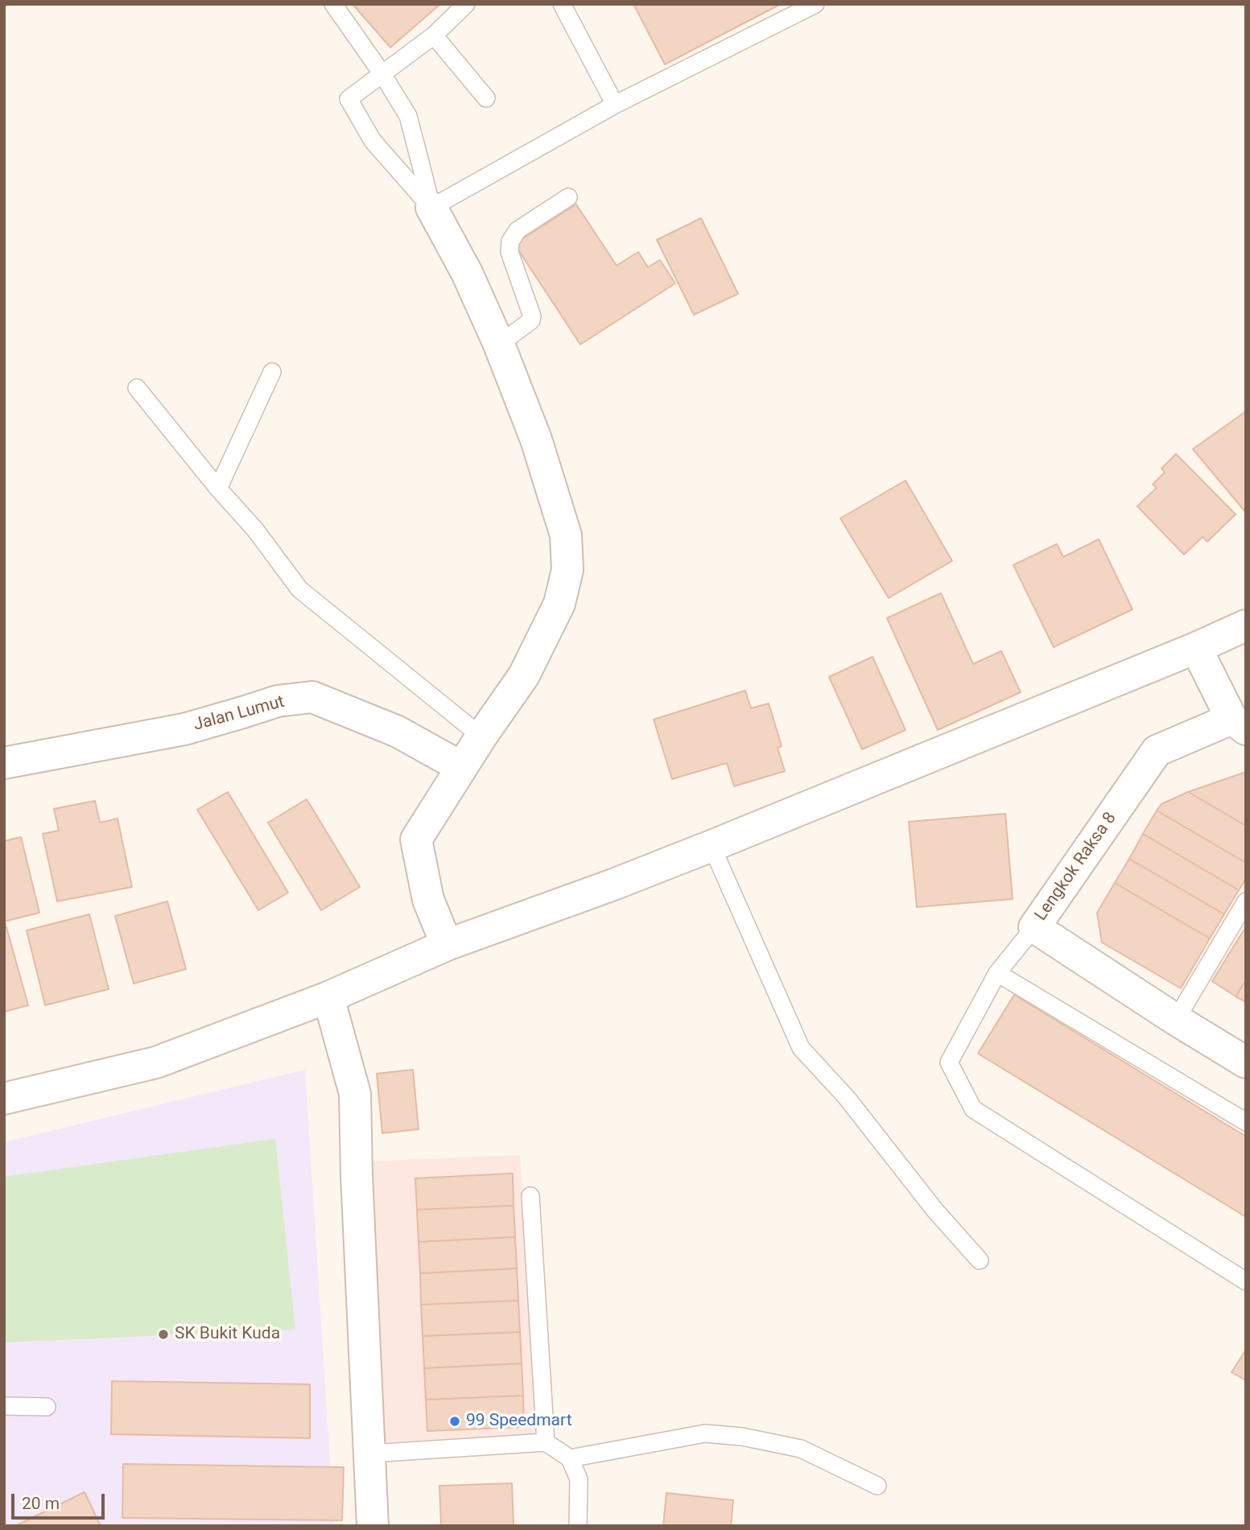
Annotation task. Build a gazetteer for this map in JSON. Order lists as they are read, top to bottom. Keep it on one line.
{"streets":{"street":["Jalan Lumut","Lengkok Raksa 8"]},"places":["SK Bukit Kuda","99 Speedmart"],"scale_bar":"20 m"}
